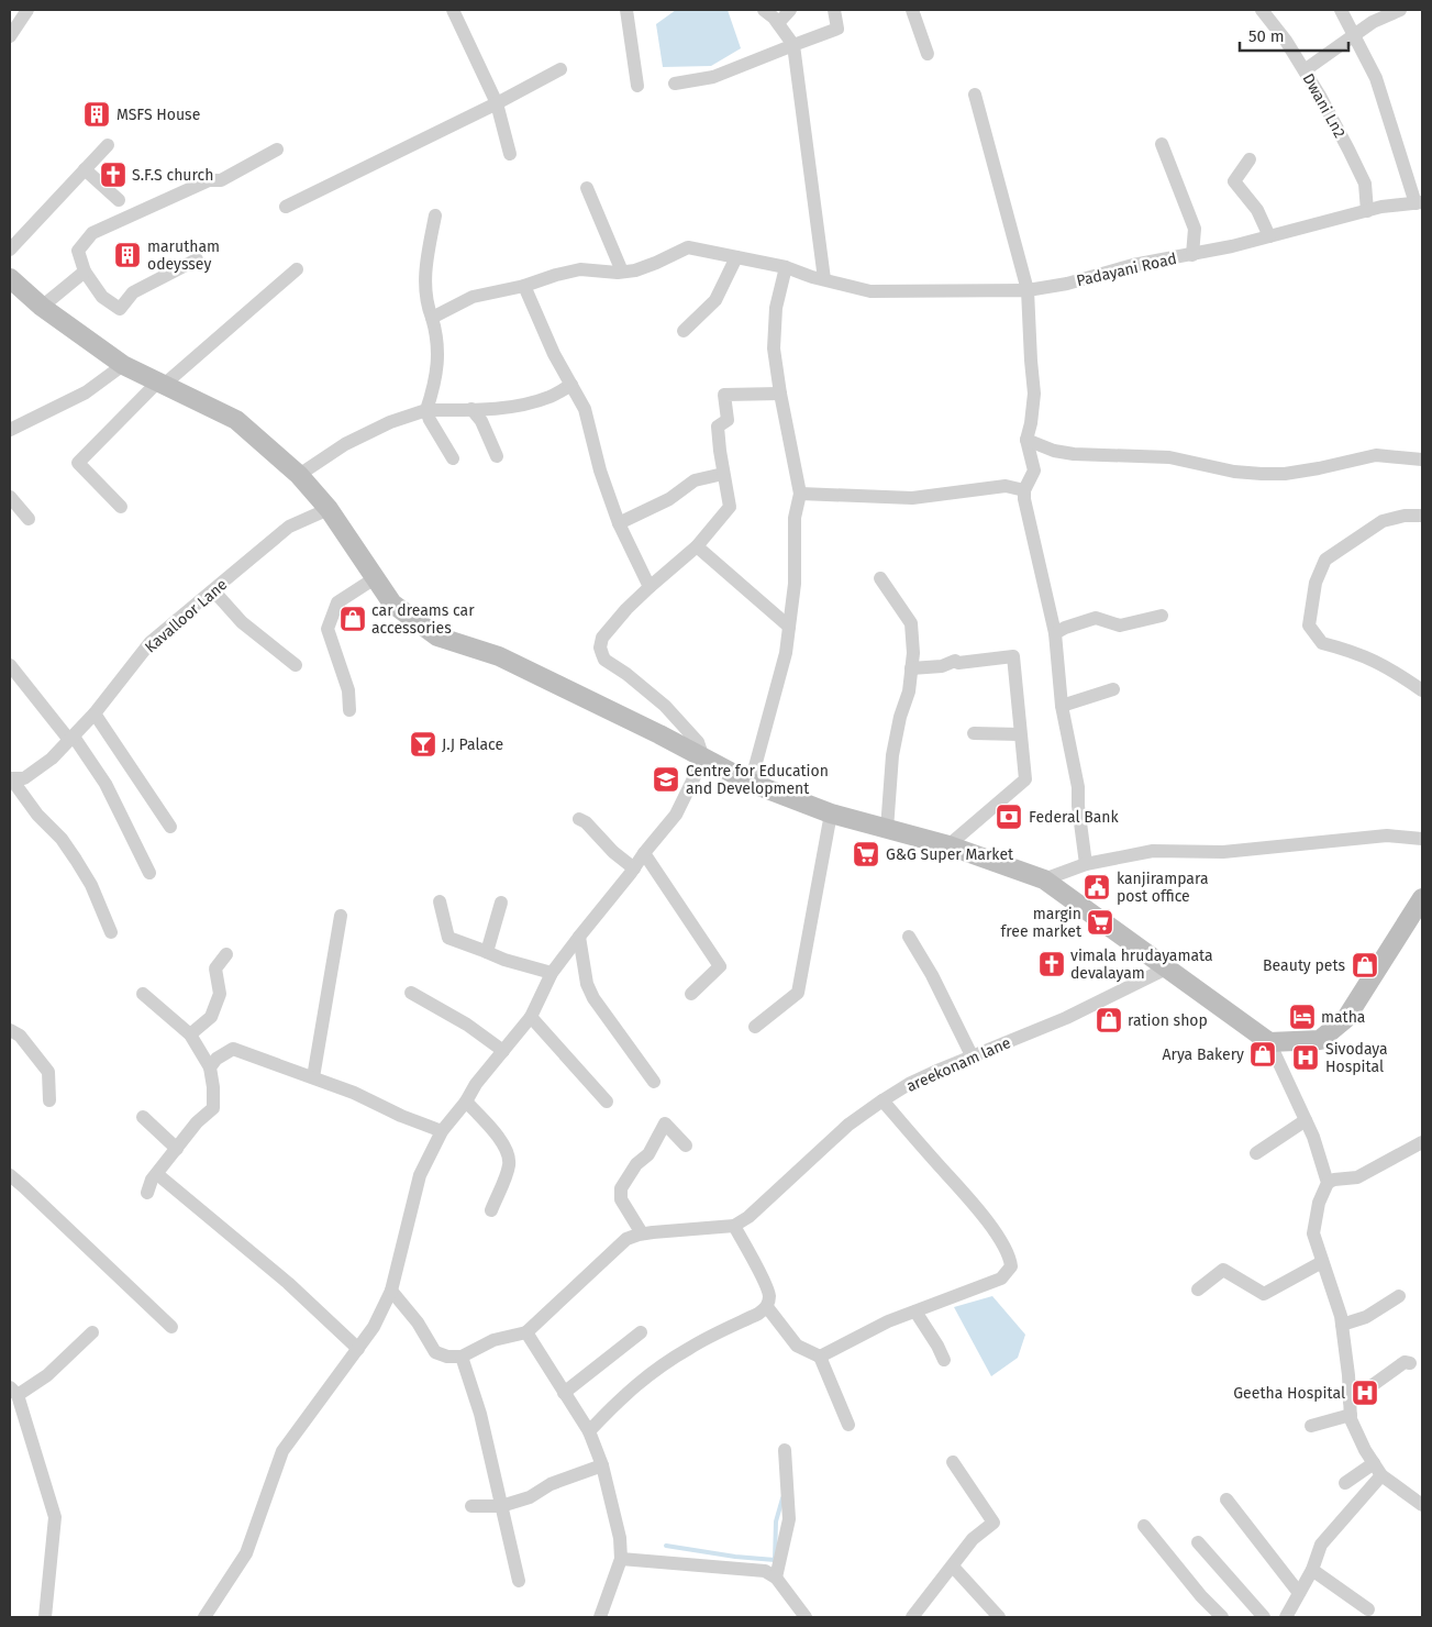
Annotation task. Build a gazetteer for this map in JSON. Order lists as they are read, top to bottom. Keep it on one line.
{"streets":{"street":["Dwani Ln2","Padayani Road","Kavalloor Lane","areekonam lane"]},"crossings":[["Dwani Ln2","Padayani Road"]],"places":{"building":["MSFS House","marutham odeyssey"],"church":["S.F.S church","vimala hrudayamata devalayam"],"shop":["car dreams car accessories","Beauty pets","ration shop","Arya Bakery"],"bar":["J.J Palace"],"school or university":["Centre for Education and Development"],"bank":["Federal Bank"],"supermarket":["G&G Super Market","margin free market"],"public building":["kanjirampara post office"],"hotel":["matha"],"hospital":["Sivodaya Hospital","Geetha Hospital"]},"scale_bar":"50 m"}
